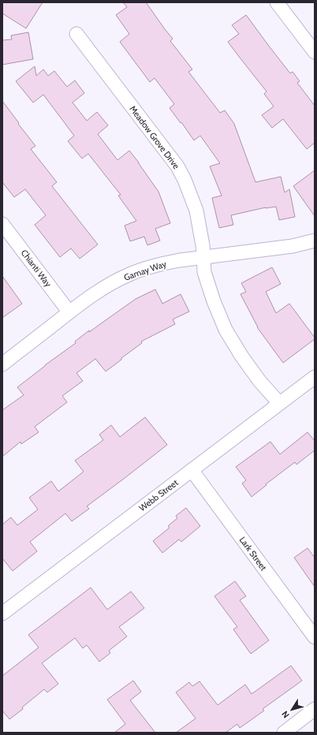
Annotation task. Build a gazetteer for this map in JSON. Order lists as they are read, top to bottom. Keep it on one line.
{"streets":{"street":["Meadow Grove Drive","Chianti Way","Gamay Way","Webb Street","Lark Street"]},"crossings":[["Meadow Grove Drive","Gamay Way"],["Meadow Grove Drive","Webb Street"],["Chianti Way","Gamay Way"],["Webb Street","Lark Street"]],"north":"bottom left"}
